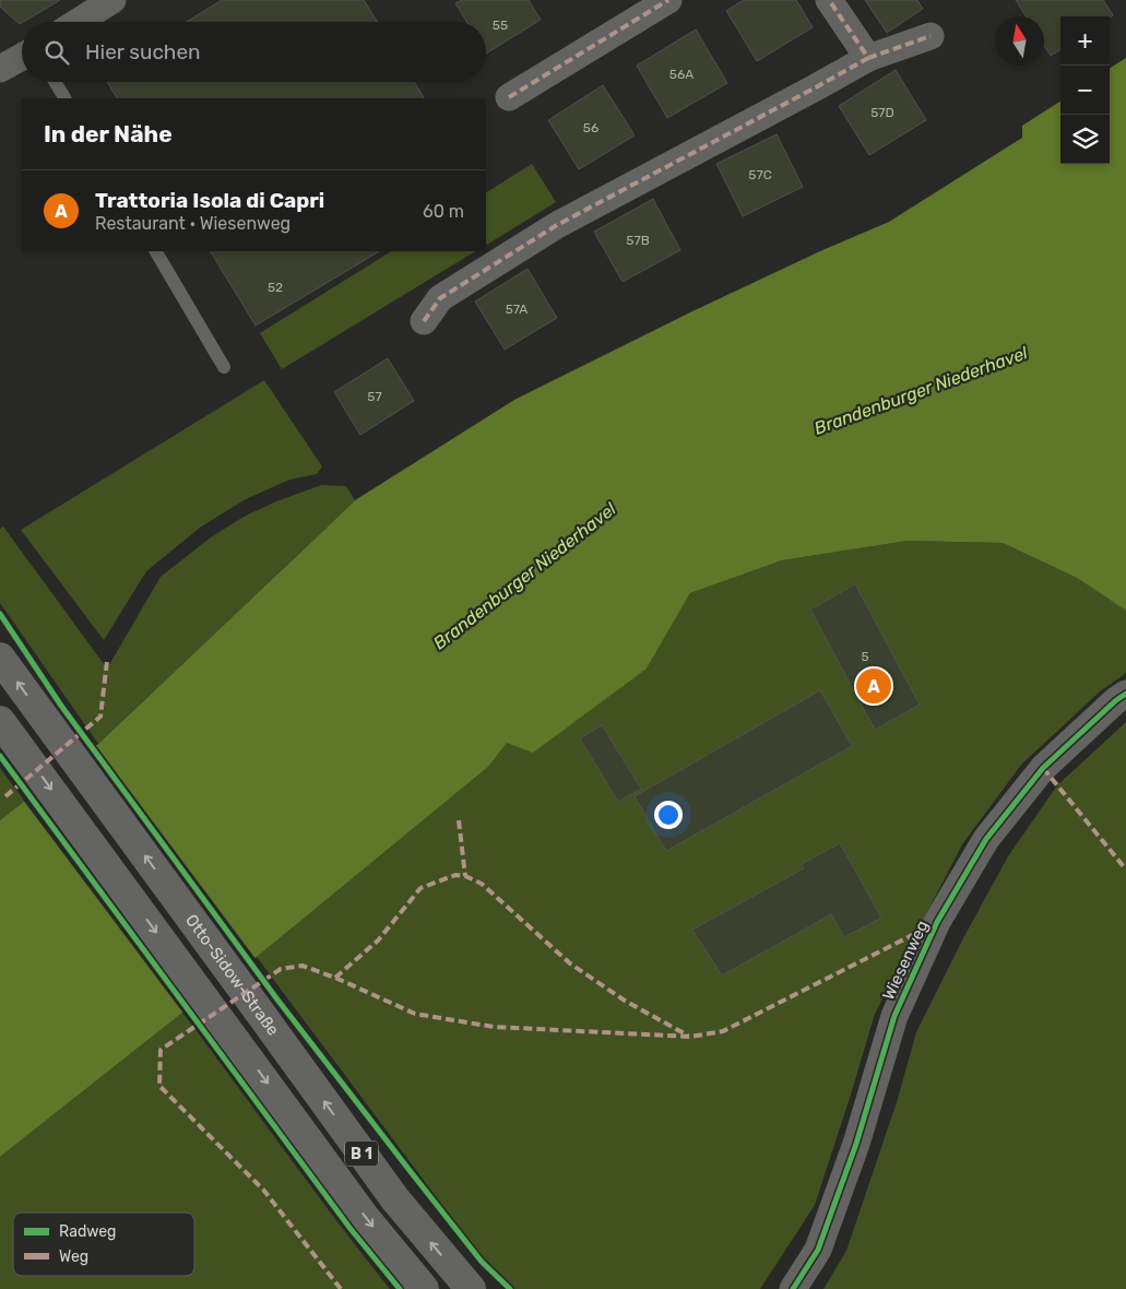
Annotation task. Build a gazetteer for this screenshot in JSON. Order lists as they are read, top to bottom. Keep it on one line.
{"streets":{"main road":["Otto-Sidow-Straße","B 1"],"street":["Wiesenweg"]},"water":["Brandenburger Niederhavel"],"house_numbers":["55","56A","57D","56","57C","57B","52","57A","57","5"],"legend":["Radweg","Weg"],"north":"top","page":{"map_buttons":["+","−"],"search":"Hier suchen","heading":"In der Nähe","list":[{"mark":"A","name":"Trattoria Isola di Capri","note":"Restaurant · Wiesenweg","value":"60 m"}],"pins":"A"}}
